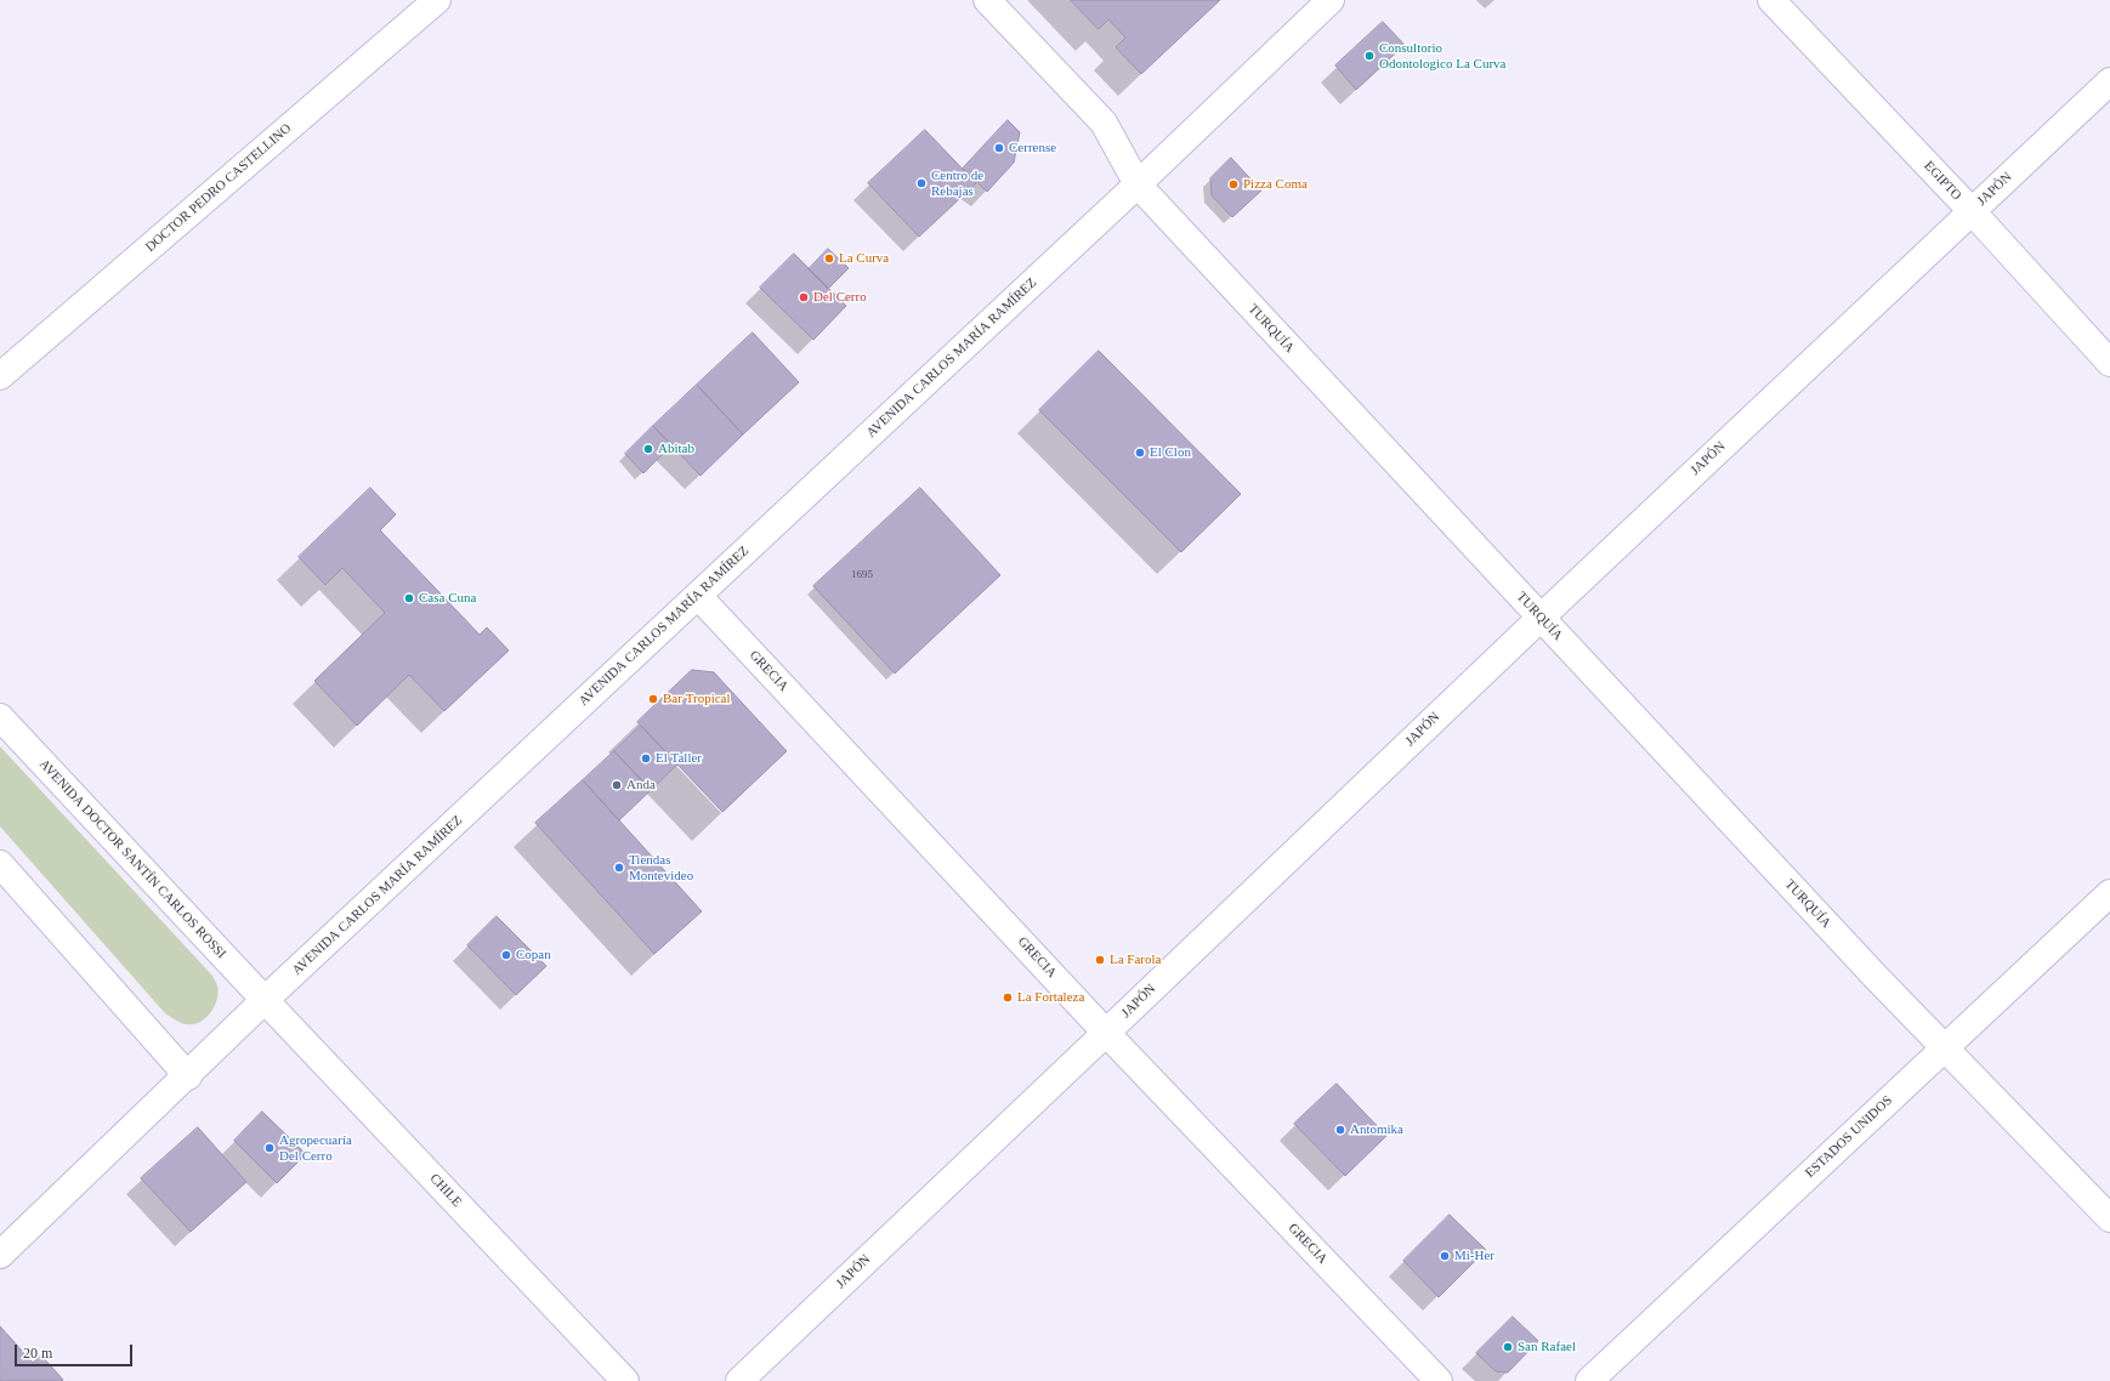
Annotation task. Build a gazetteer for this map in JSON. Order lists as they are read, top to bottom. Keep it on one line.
{"streets":{"street":["EGIPTO","DOCTOR PEDRO CASTELLINO","JAPÓN","TURQUÍA","AVENIDA CARLOS MARÍA RAMÍREZ","GRECIA","AVENIDA DOCTOR SANTÍN CARLOS ROSSI","ESTADOS UNIDOS","CHILE"]},"crossings":[["EGIPTO","JAPÓN"],["JAPÓN","TURQUÍA"],["JAPÓN","GRECIA"],["TURQUÍA","AVENIDA CARLOS MARÍA RAMÍREZ"],["TURQUÍA","ESTADOS UNIDOS"],["AVENIDA CARLOS MARÍA RAMÍREZ","GRECIA"],["AVENIDA CARLOS MARÍA RAMÍREZ","AVENIDA DOCTOR SANTÍN CARLOS ROSSI"],["AVENIDA CARLOS MARÍA RAMÍREZ","CHILE"],["AVENIDA DOCTOR SANTÍN CARLOS ROSSI","CHILE"]],"places":["Consultorio Odontologico La Curva","Cerrense","Centro de Rebajas","Pizza Coma","La Curva","Del Cerro","Abitab","El Clon","Casa Cuna","Bar Tropical","El Taller","Anda","Tiendas Montevideo","Copan","La Farola","La Fortaleza","Antomika","Agropecuaría Del Cerro","Mi-Her","San Rafael"],"house_numbers":["1695"],"scale_bar":"20 m"}
